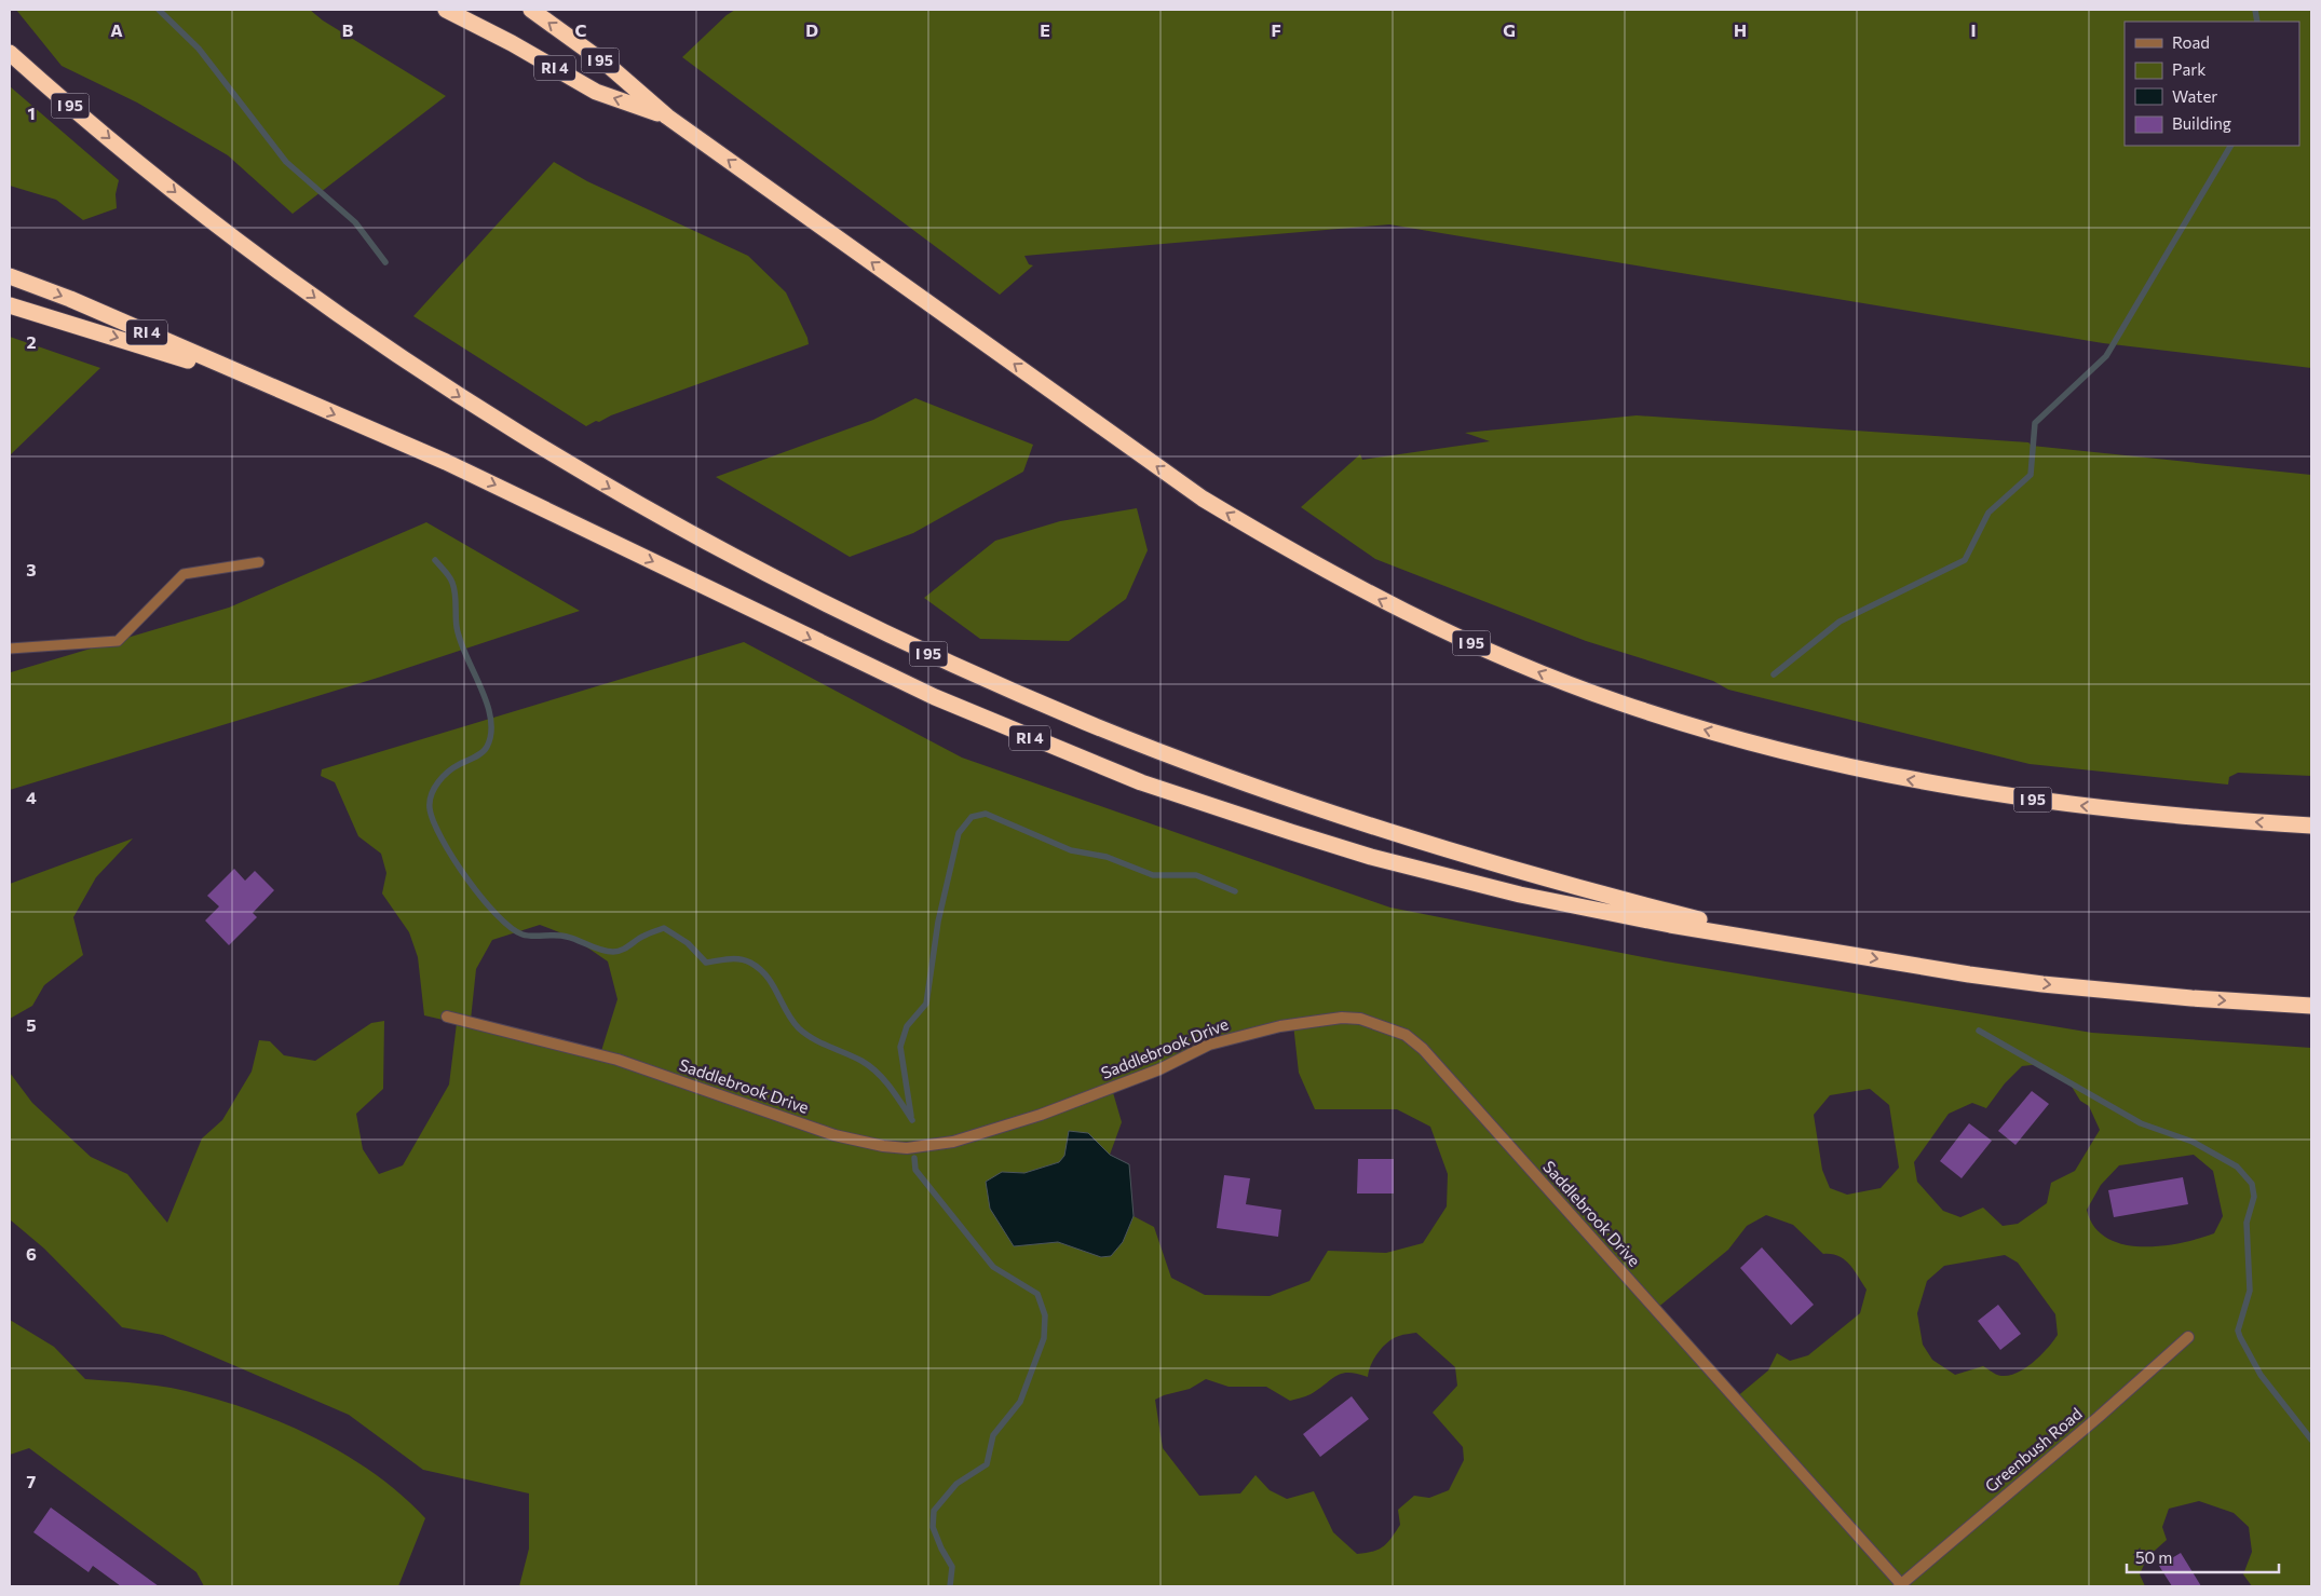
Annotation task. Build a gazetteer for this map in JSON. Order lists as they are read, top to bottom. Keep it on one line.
{"streets":{"highway":["I 95","RI 4"],"street":["Saddlebrook Drive","Greenbush Road"]},"crossings":[["I 95","RI 4"],["Saddlebrook Drive","Greenbush Road"]],"legend":["Road","Park","Water","Building"],"scale_bar":"50 m","grid":{"columns":["A","B","C","D","E","F","G","H","I"],"rows":["1","2","3","4","5","6","7"]}}
